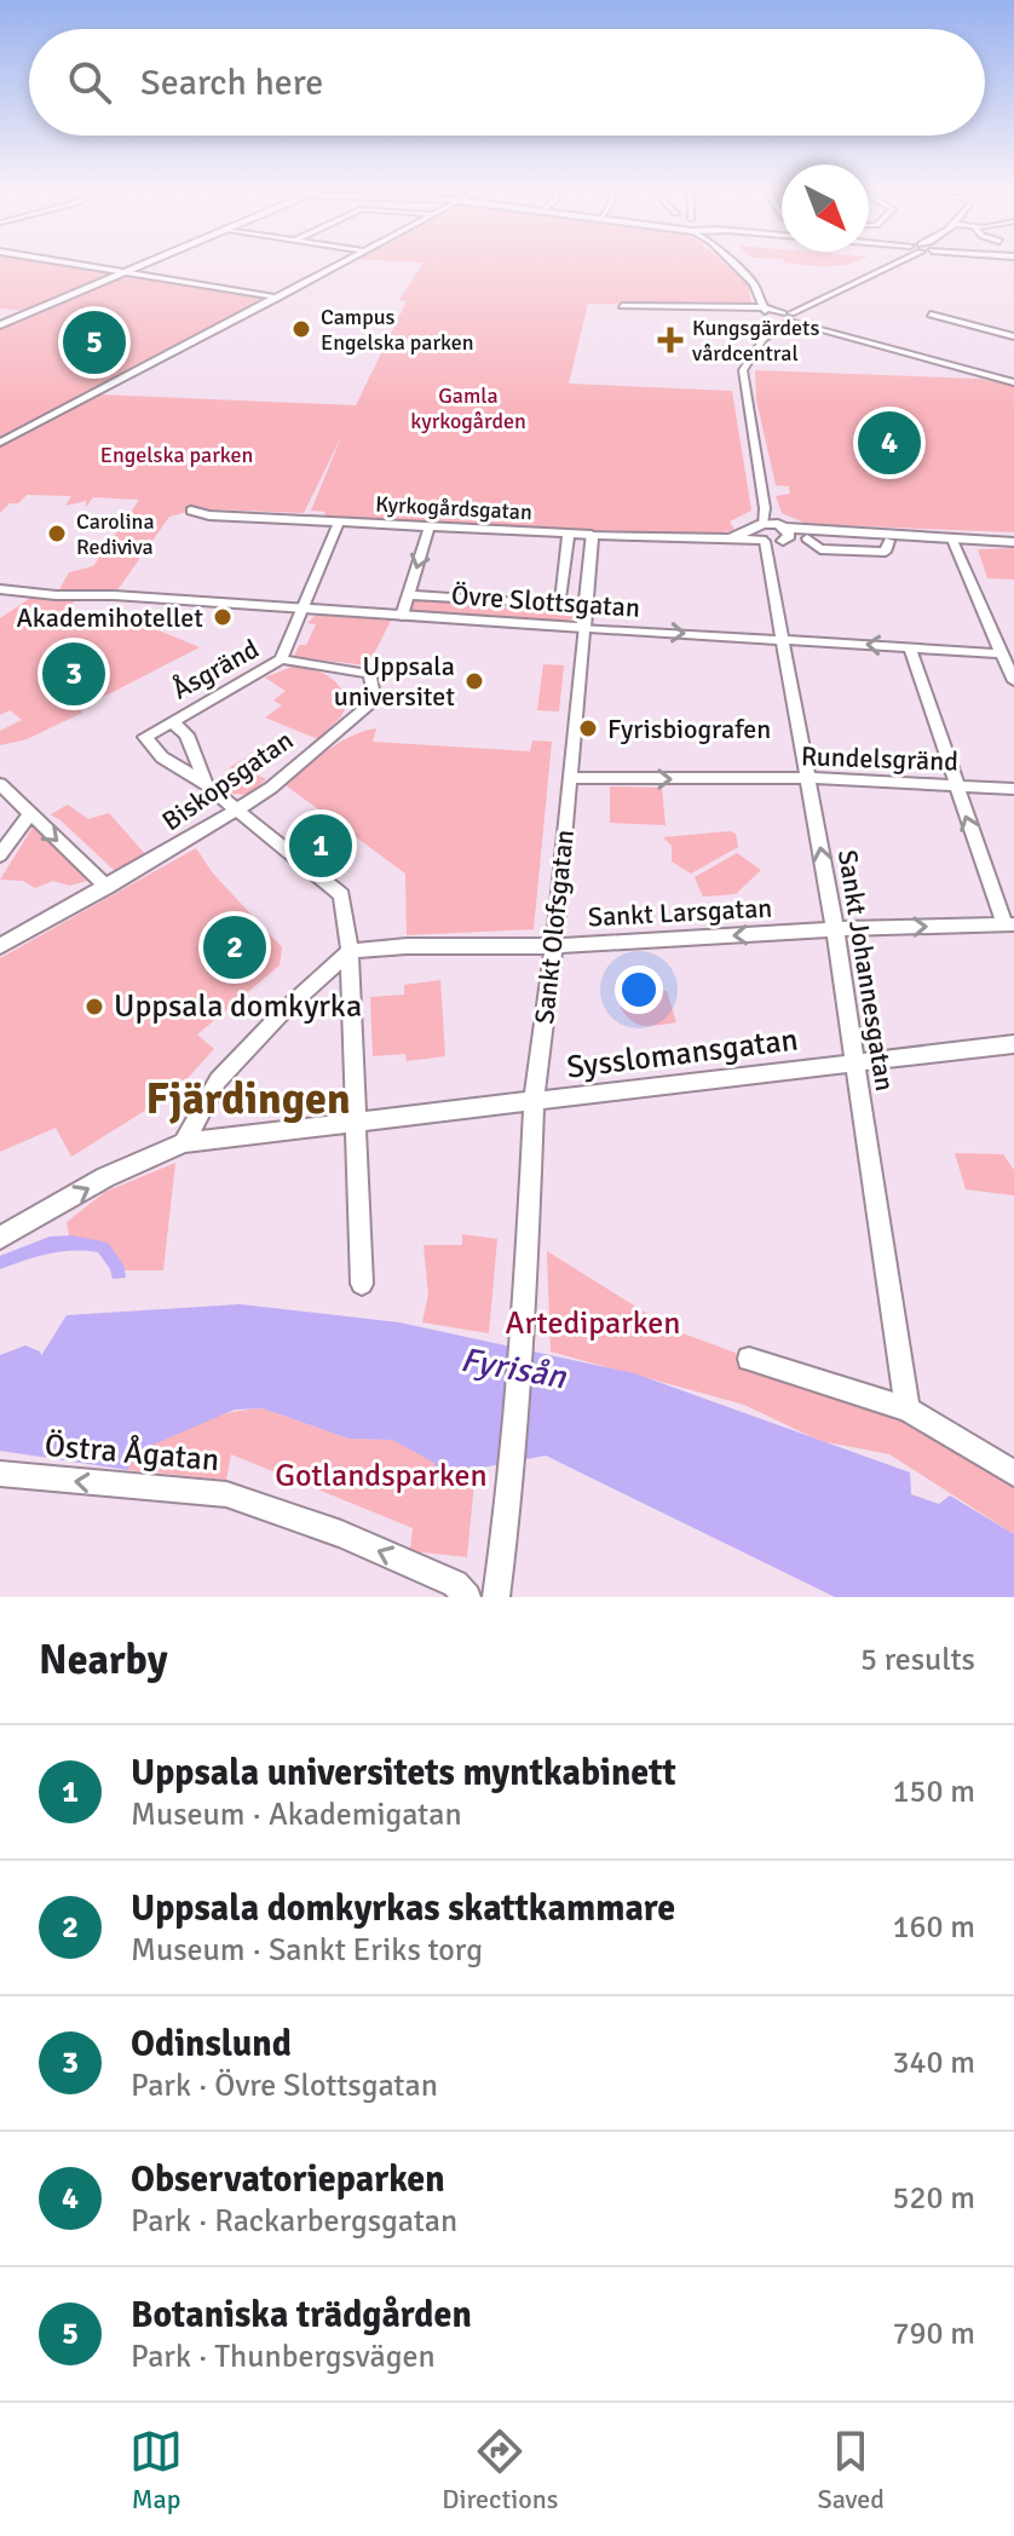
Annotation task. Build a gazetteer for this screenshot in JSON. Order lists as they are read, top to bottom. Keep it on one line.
{"streets":{"street":["Kyrkogårdsgatan","Övre Slottsgatan","Åsgränd","Rundelsgränd","Biskopsgatan","Sankt Larsgatan","Sankt Olofsgatan","Sankt Johannesgatan","Sysslomansgatan","Östra Ågatan"]},"crossings":[["Kyrkogårdsgatan","Övre Slottsgatan"],["Kyrkogårdsgatan","Åsgränd"],["Kyrkogårdsgatan","Sankt Olofsgatan"],["Kyrkogårdsgatan","Sankt Johannesgatan"],["Övre Slottsgatan","Åsgränd"],["Övre Slottsgatan","Sankt Olofsgatan"],["Övre Slottsgatan","Sankt Johannesgatan"],["Åsgränd","Biskopsgatan"],["Rundelsgränd","Sankt Olofsgatan"],["Rundelsgränd","Sankt Johannesgatan"],["Sankt Larsgatan","Sankt Olofsgatan"],["Sankt Larsgatan","Sankt Johannesgatan"],["Sankt Olofsgatan","Sysslomansgatan"],["Sankt Johannesgatan","Sysslomansgatan"]],"one_way":["Rundelsgränd","Östra Ågatan"],"districts":["Fjärdingen"],"water":["Fyrisån"],"parks":["Gamla kyrkogården","Engelska parken","Artediparken","Gotlandsparken"],"places":{"other":["Campus Engelska parken","Carolina Rediviva","Akademihotellet","Uppsala universitet","Fyrisbiografen","Uppsala domkyrka"],"health":["Kungsgärdets vårdcentral"]},"north":"bottom right","page":{"search":"Search here","pins":["5","4","3","1","2"],"heading":["Nearby","5 results"],"list":[{"mark":"1","name":"Uppsala universitets myntkabinett","note":"Museum · Akademigatan","value":"150 m"},{"mark":"2","name":"Uppsala domkyrkas skattkammare","note":"Museum · Sankt Eriks torg","value":"160 m"},{"mark":"3","name":"Odinslund","note":"Park · Övre Slottsgatan","value":"340 m"},{"mark":"4","name":"Observatorieparken","note":"Park · Rackarbergsgatan","value":"520 m"},{"mark":"5","name":"Botaniska trädgården","note":"Park · Thunbergsvägen","value":"790 m"}],"nav":["Map","Directions","Saved"]}}
